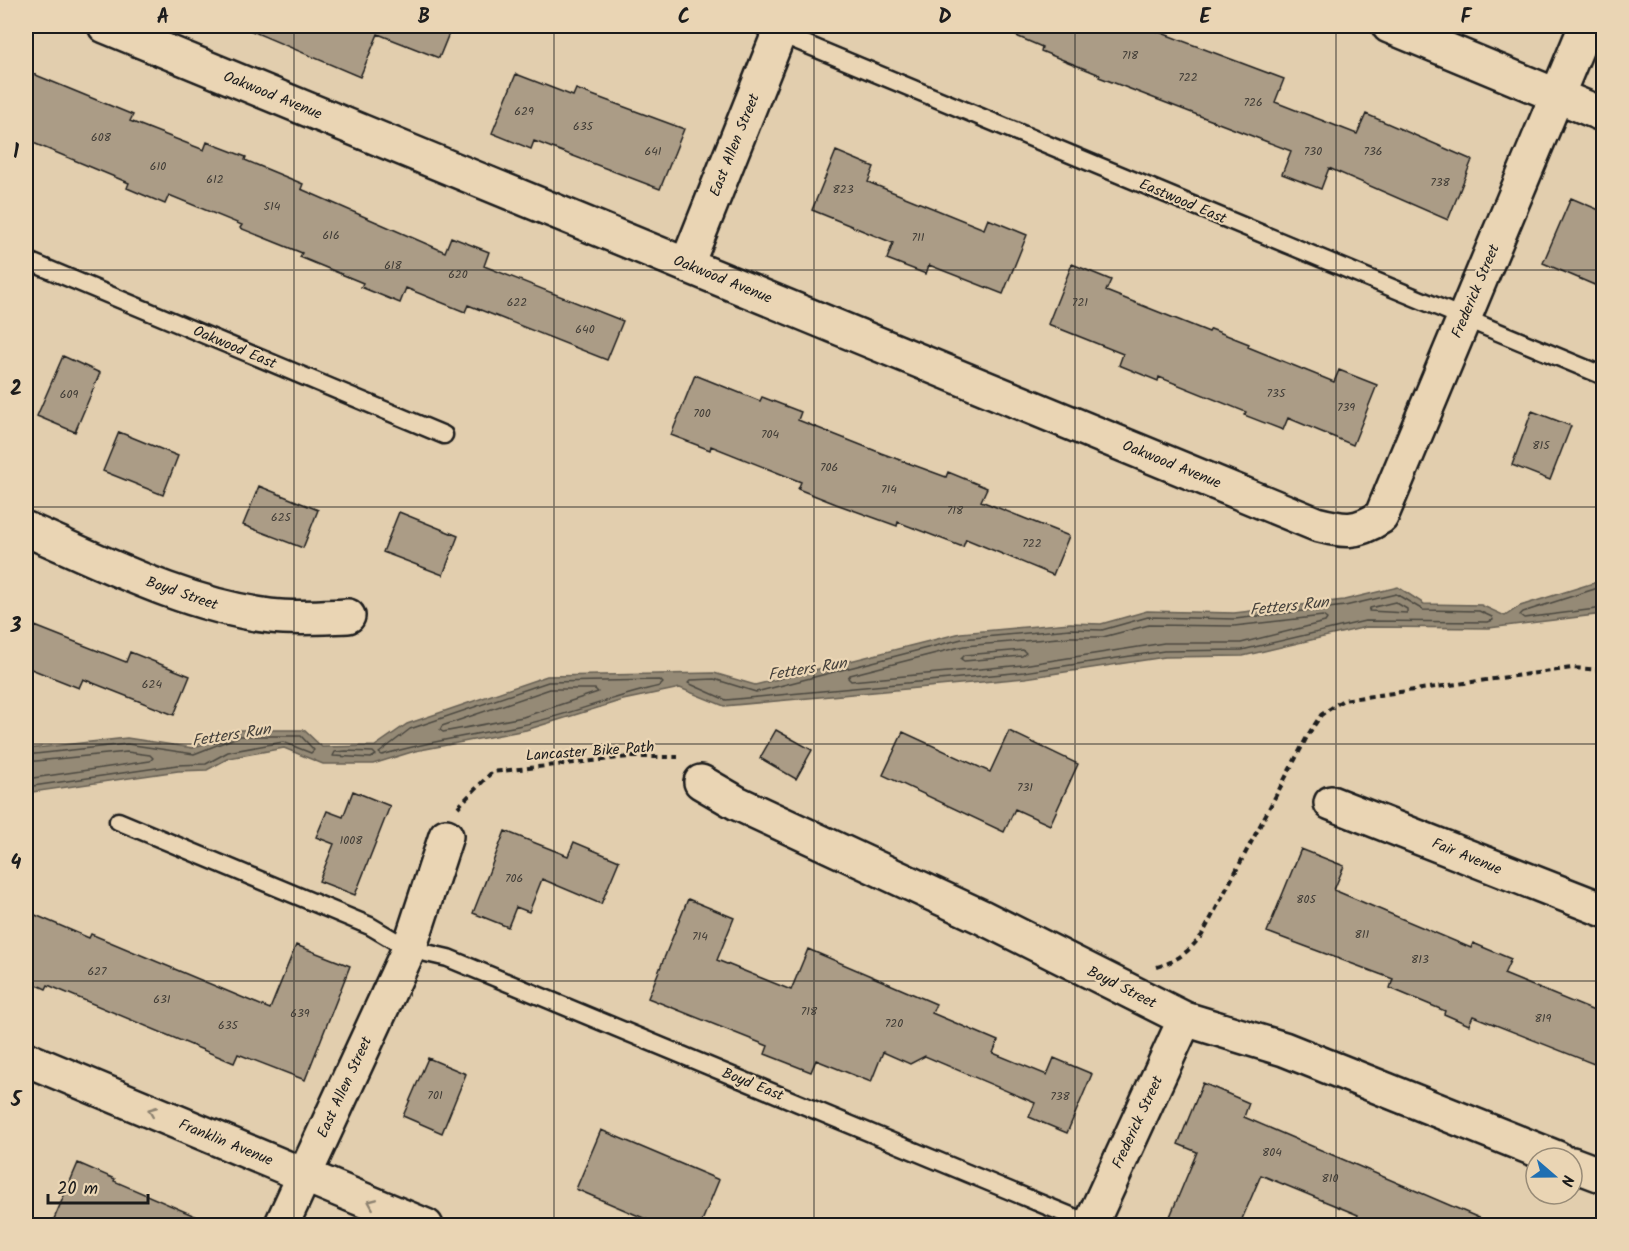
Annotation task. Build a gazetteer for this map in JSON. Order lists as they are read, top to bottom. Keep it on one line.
{"streets":{"street":["Oakwood Avenue","East Allen Street","Frederick Street","Boyd Street","Fair Avenue","Franklin Avenue"],"lane":["Eastwood East","Oakwood East","Boyd East"],"path":["Lancaster Bike Path"]},"crossings":[["Oakwood Avenue","East Allen Street"],["Oakwood Avenue","Frederick Street"],["East Allen Street","Eastwood East"],["East Allen Street","Lancaster Bike Path"],["East Allen Street","Boyd East"],["East Allen Street","Franklin Avenue"],["Eastwood East","Frederick Street"],["Frederick Street","Boyd Street"],["Frederick Street","Boyd East"],["Boyd Street","Lancaster Bike Path"]],"one_way":["Franklin Avenue"],"water":["Fetters Run"],"house_numbers":["718","722","726","629","635","608","641","730","736","610","612","738","823","514","616","711","618","620","622","721","640","735","609","739","700","704","815","706","714","718","625","722","624","731","1008","706","805","811","714","813","627","631","718","639","819","720","635","701","738","804","810"],"scale_bar":"20 m","north":"right","grid":{"columns":["A","B","C","D","E","F"],"rows":["1","2","3","4","5"]}}
